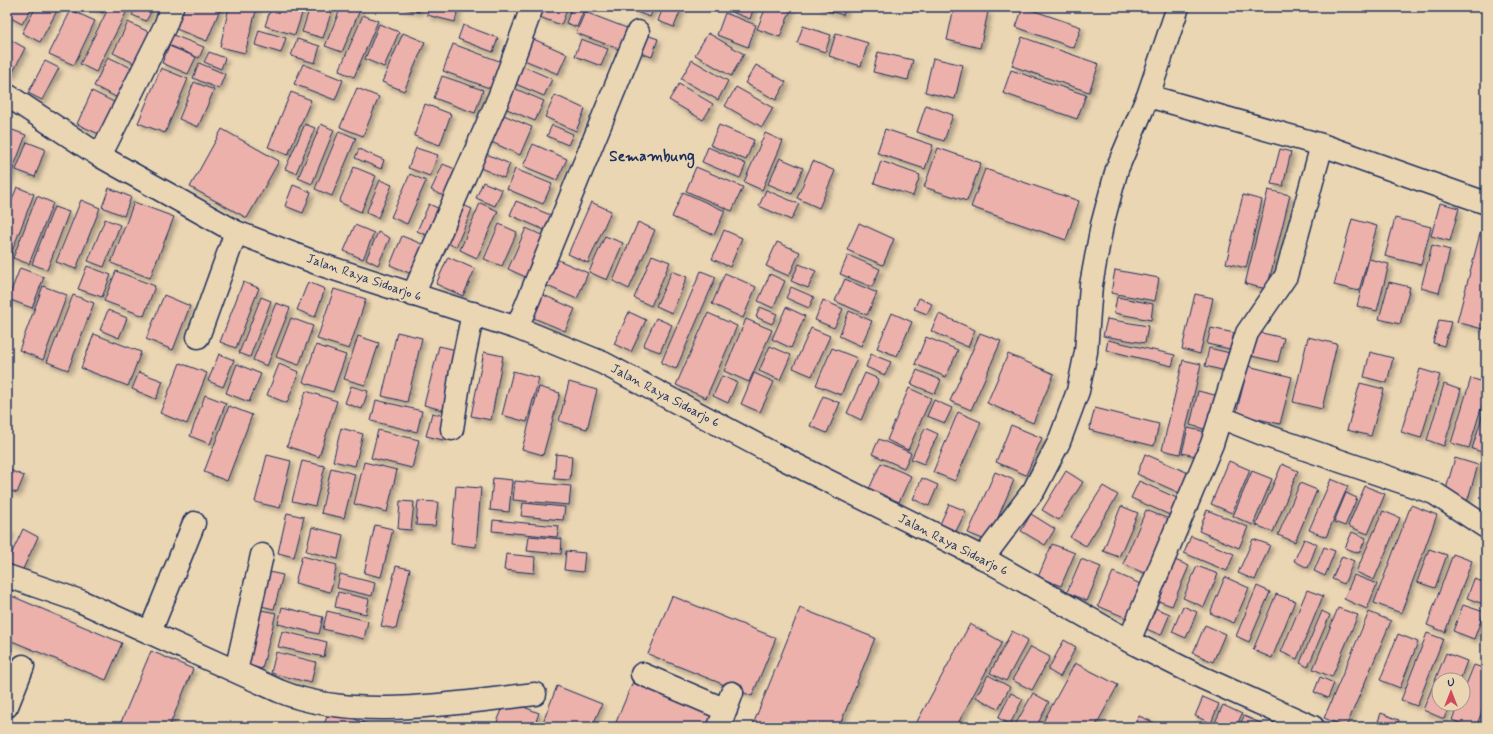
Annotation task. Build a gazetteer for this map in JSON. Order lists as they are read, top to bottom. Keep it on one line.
{"streets":{"street":["Jalan Raya Sidoarjo 6"]},"districts":["Semambung"],"north":"top"}
